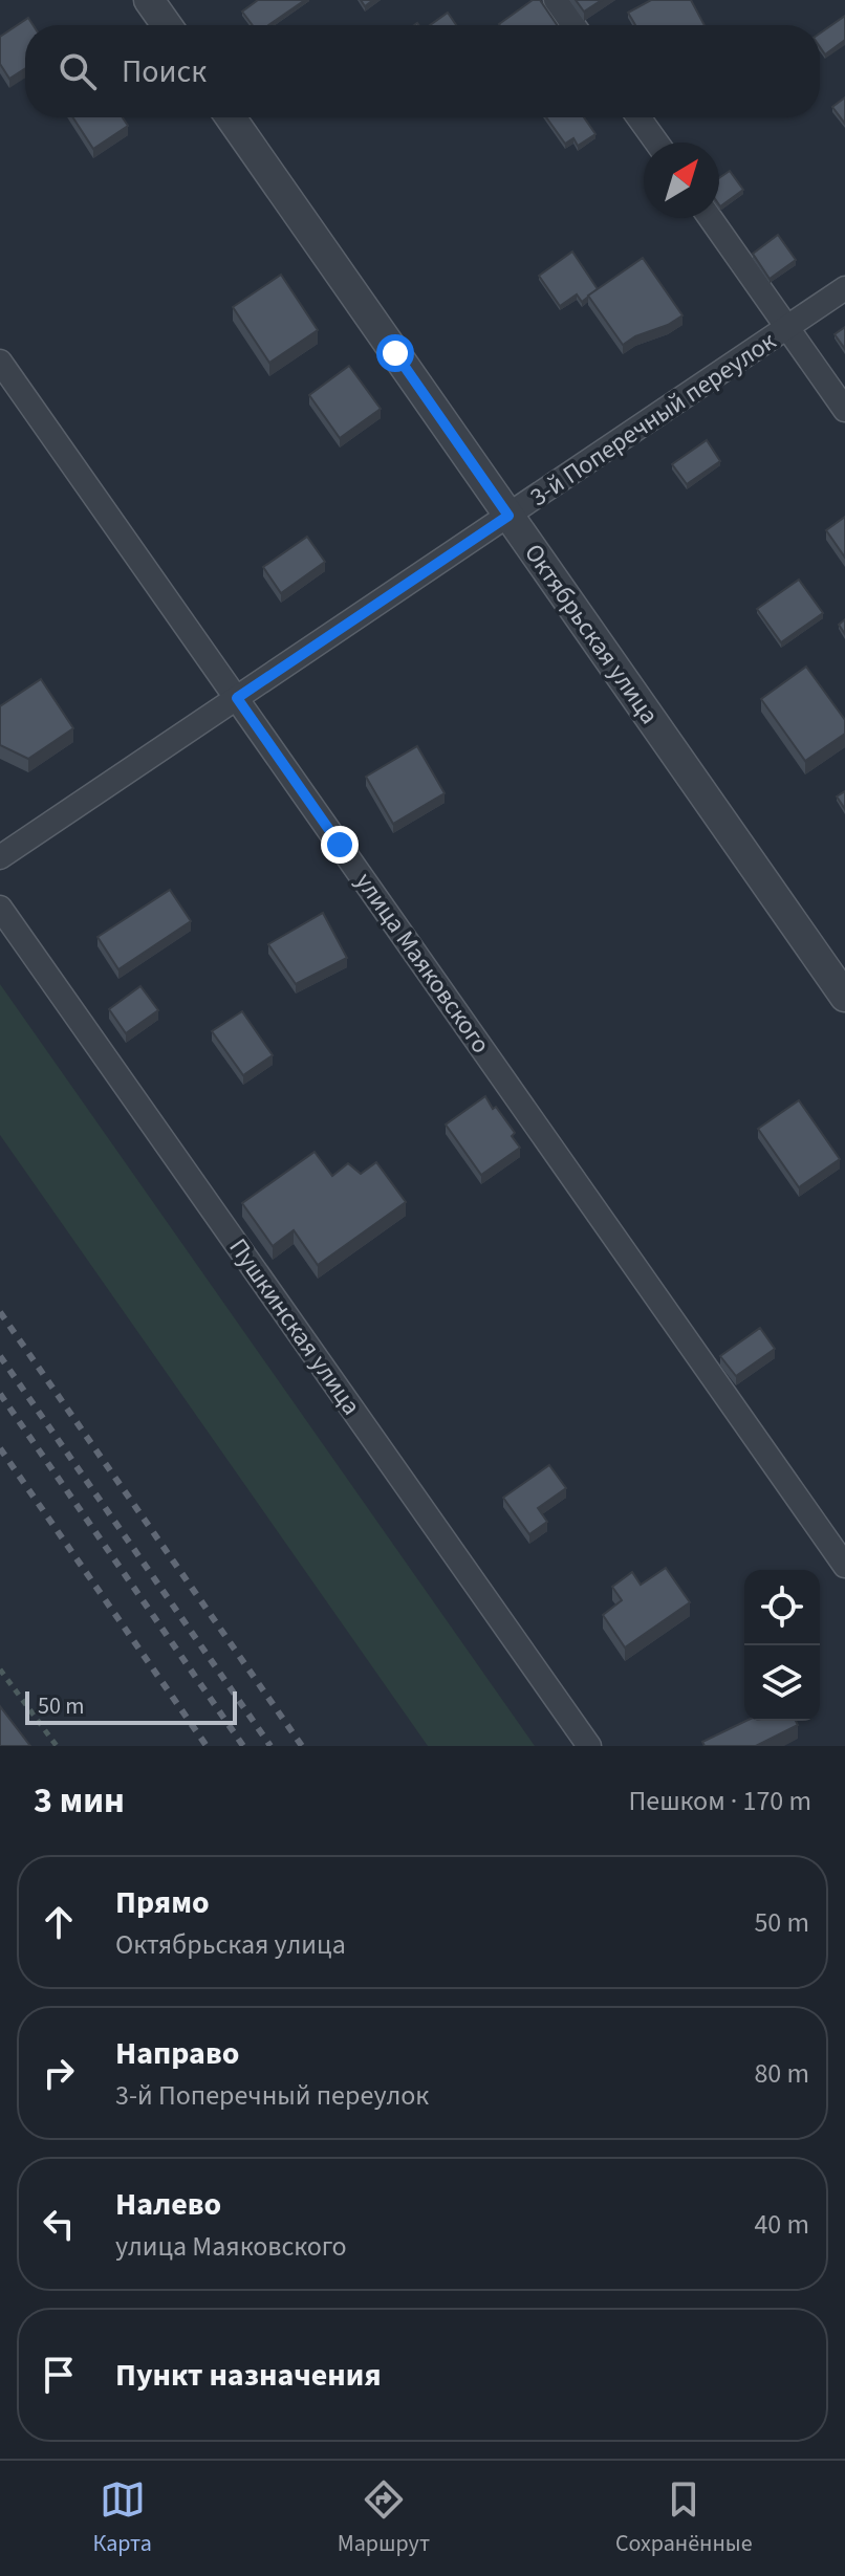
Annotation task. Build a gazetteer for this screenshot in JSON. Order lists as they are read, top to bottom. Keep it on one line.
{"streets":{"street":["3-й Поперечный переулок","Октябрьская улица","улица Маяковского","Пушкинская улица"]},"crossings":[["3-й Поперечный переулок","Октябрьская улица"],["3-й Поперечный переулок","улица Маяковского"]],"scale_bar":"50 m","north":"top right","page":{"search":"Поиск","scale":"50 m","heading":["3 мин","Пешком · 170 m"],"list":[["Прямо","Октябрьская улица","50 m"],["Направо","3-й Поперечный переулок","80 m"],["Налево","улица Маяковского","40 m"],"Пункт назначения"],"nav":["Карта","Маршрут","Сохранённые"]}}
